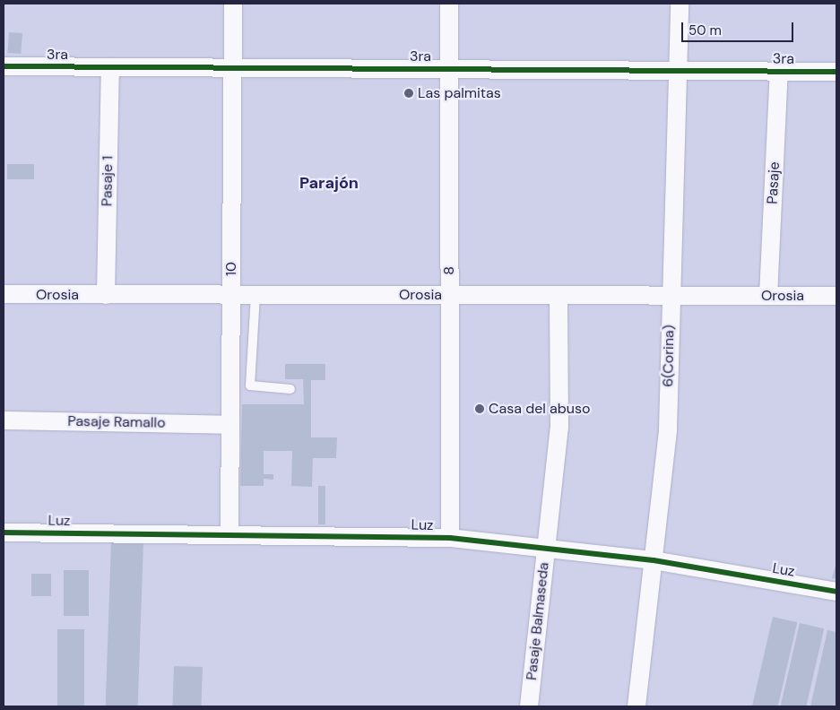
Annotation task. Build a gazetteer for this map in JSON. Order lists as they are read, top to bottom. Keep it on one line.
{"streets":{"street":["3ra","Pasaje 1","Pasaje","10","8","Orosia","6(Corina)","Pasaje Ramallo","Luz","Pasaje Balmaseda"]},"crossings":[["3ra","Pasaje 1"],["3ra","Pasaje"],["3ra","10"],["3ra","8"],["3ra","6(Corina)"],["Pasaje 1","Orosia"],["Pasaje","Orosia"],["10","Orosia"],["10","Pasaje Ramallo"],["10","Luz"],["8","Orosia"],["8","Luz"],["Orosia","6(Corina)"],["Orosia","Pasaje Balmaseda"],["6(Corina)","Luz"],["Luz","Pasaje Balmaseda"]],"districts":["Parajón"],"places":["Las palmitas","Casa del abuso"],"scale_bar":"50 m"}
